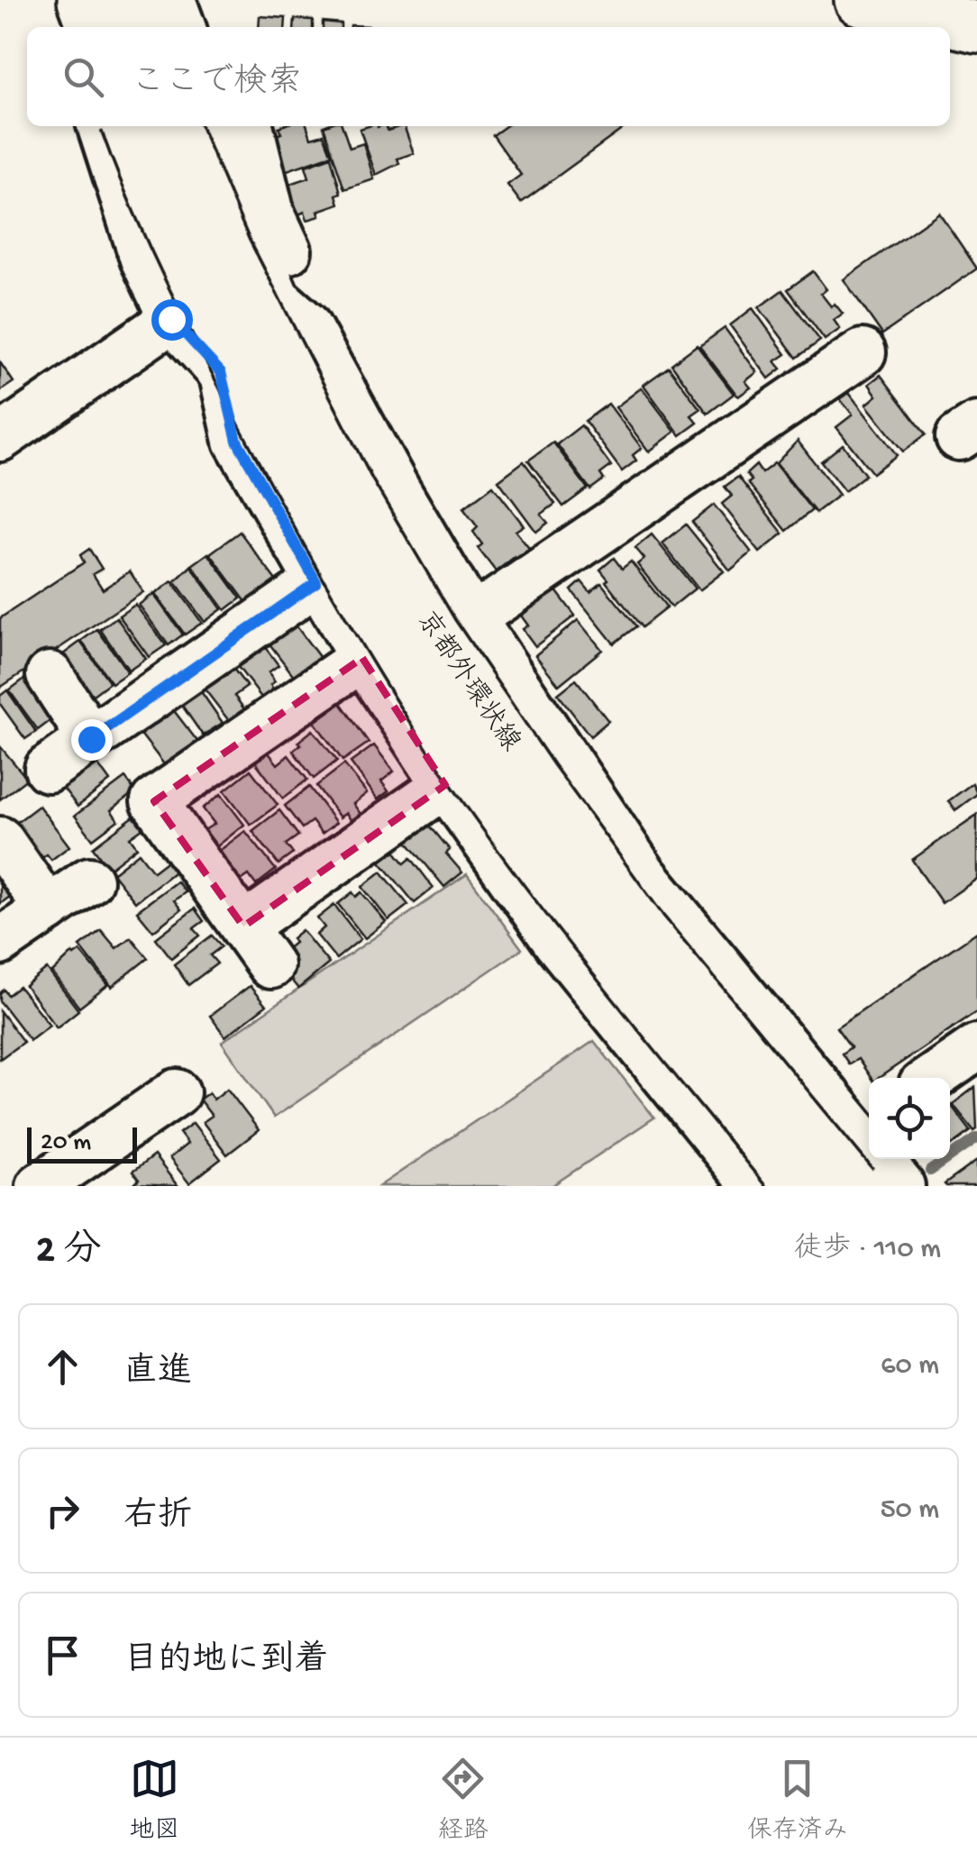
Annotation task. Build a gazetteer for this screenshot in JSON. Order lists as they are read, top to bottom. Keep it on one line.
{"streets":{"main road":["京都外環状線"]},"scale_bar":"20 m","page":{"search":"ここで検索","scale":"20 m","heading":["2 分","徒歩 · 110 m"],"list":[["直進","60 m"],["右折","50 m"],"目的地に到着"],"nav":["地図","経路","保存済み"]}}
